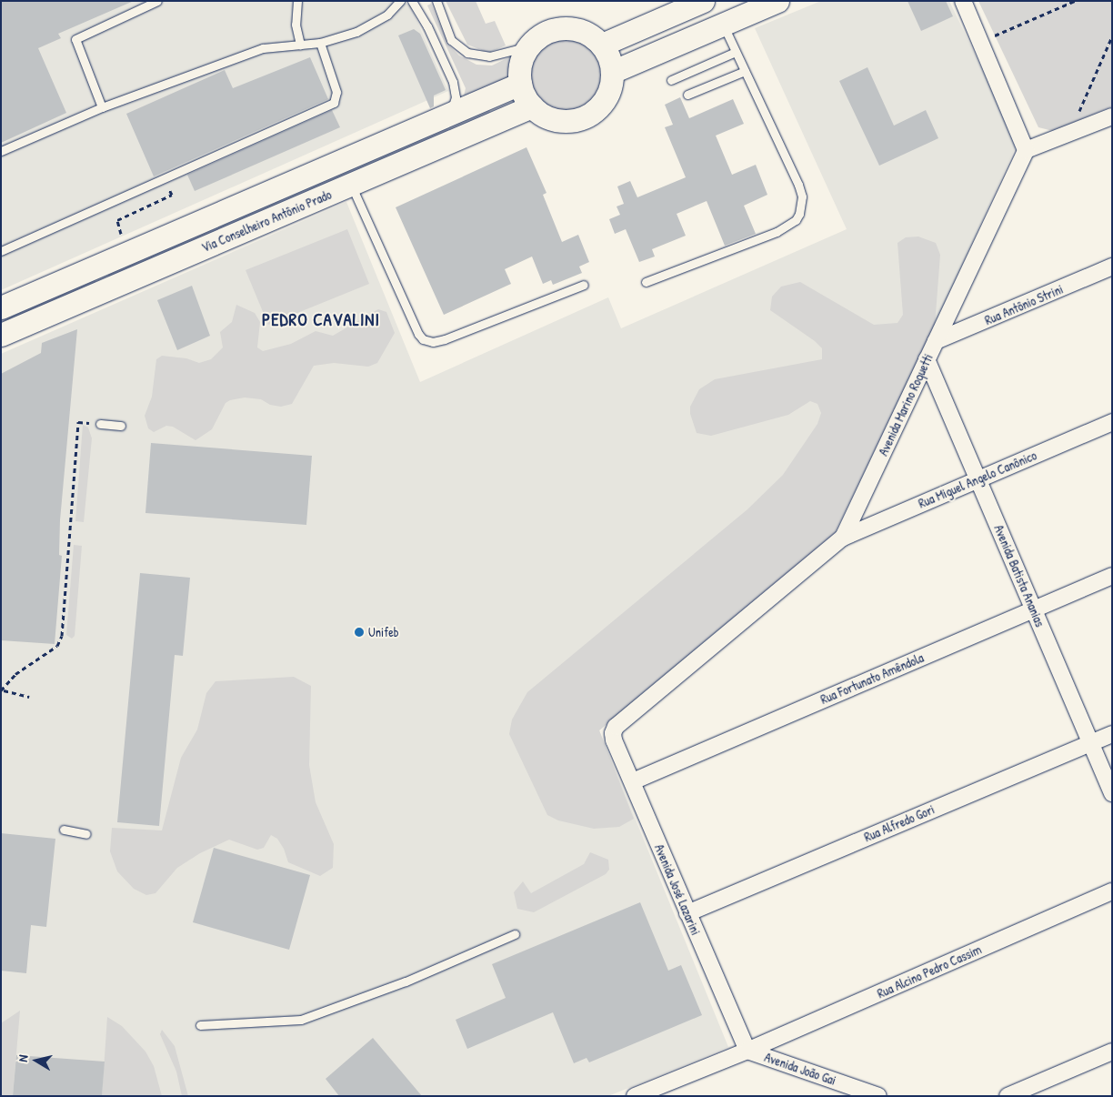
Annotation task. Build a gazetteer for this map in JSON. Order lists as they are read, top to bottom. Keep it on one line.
{"streets":{"main road":["Via Conselheiro Antônio Prado"],"street":["Rua Antônio Strini","Avenida Marino Roquetti","Rua Miguel Angelo Canônico","Avenida Batista Ananias","Rua Fortunato Amêndola","Rua Alfredo Gori","Avenida José Lazarini","Rua Alcino Pedro Cassim","Avenida João Gai"]},"crossings":[["Rua Antônio Strini","Avenida Marino Roquetti"],["Avenida Marino Roquetti","Rua Miguel Angelo Canônico"],["Avenida Marino Roquetti","Avenida Batista Ananias"],["Avenida Marino Roquetti","Avenida José Lazarini"],["Rua Miguel Angelo Canônico","Avenida Batista Ananias"],["Avenida Batista Ananias","Rua Fortunato Amêndola"],["Avenida Batista Ananias","Rua Alfredo Gori"],["Rua Fortunato Amêndola","Avenida José Lazarini"],["Rua Alfredo Gori","Avenida José Lazarini"],["Avenida José Lazarini","Rua Alcino Pedro Cassim"],["Avenida José Lazarini","Avenida João Gai"],["Rua Alcino Pedro Cassim","Avenida João Gai"]],"districts":["PEDRO CAVALINI"],"places":["Unifeb"],"north":"left"}
